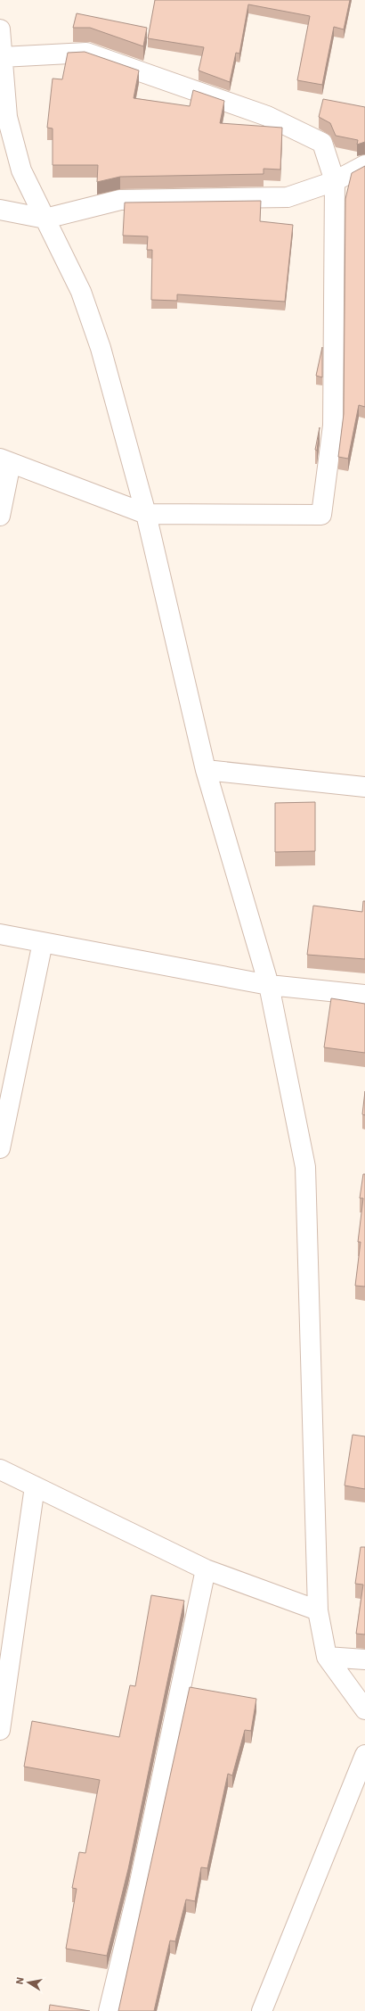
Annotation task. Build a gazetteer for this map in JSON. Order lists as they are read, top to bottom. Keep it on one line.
{"north":"left"}
